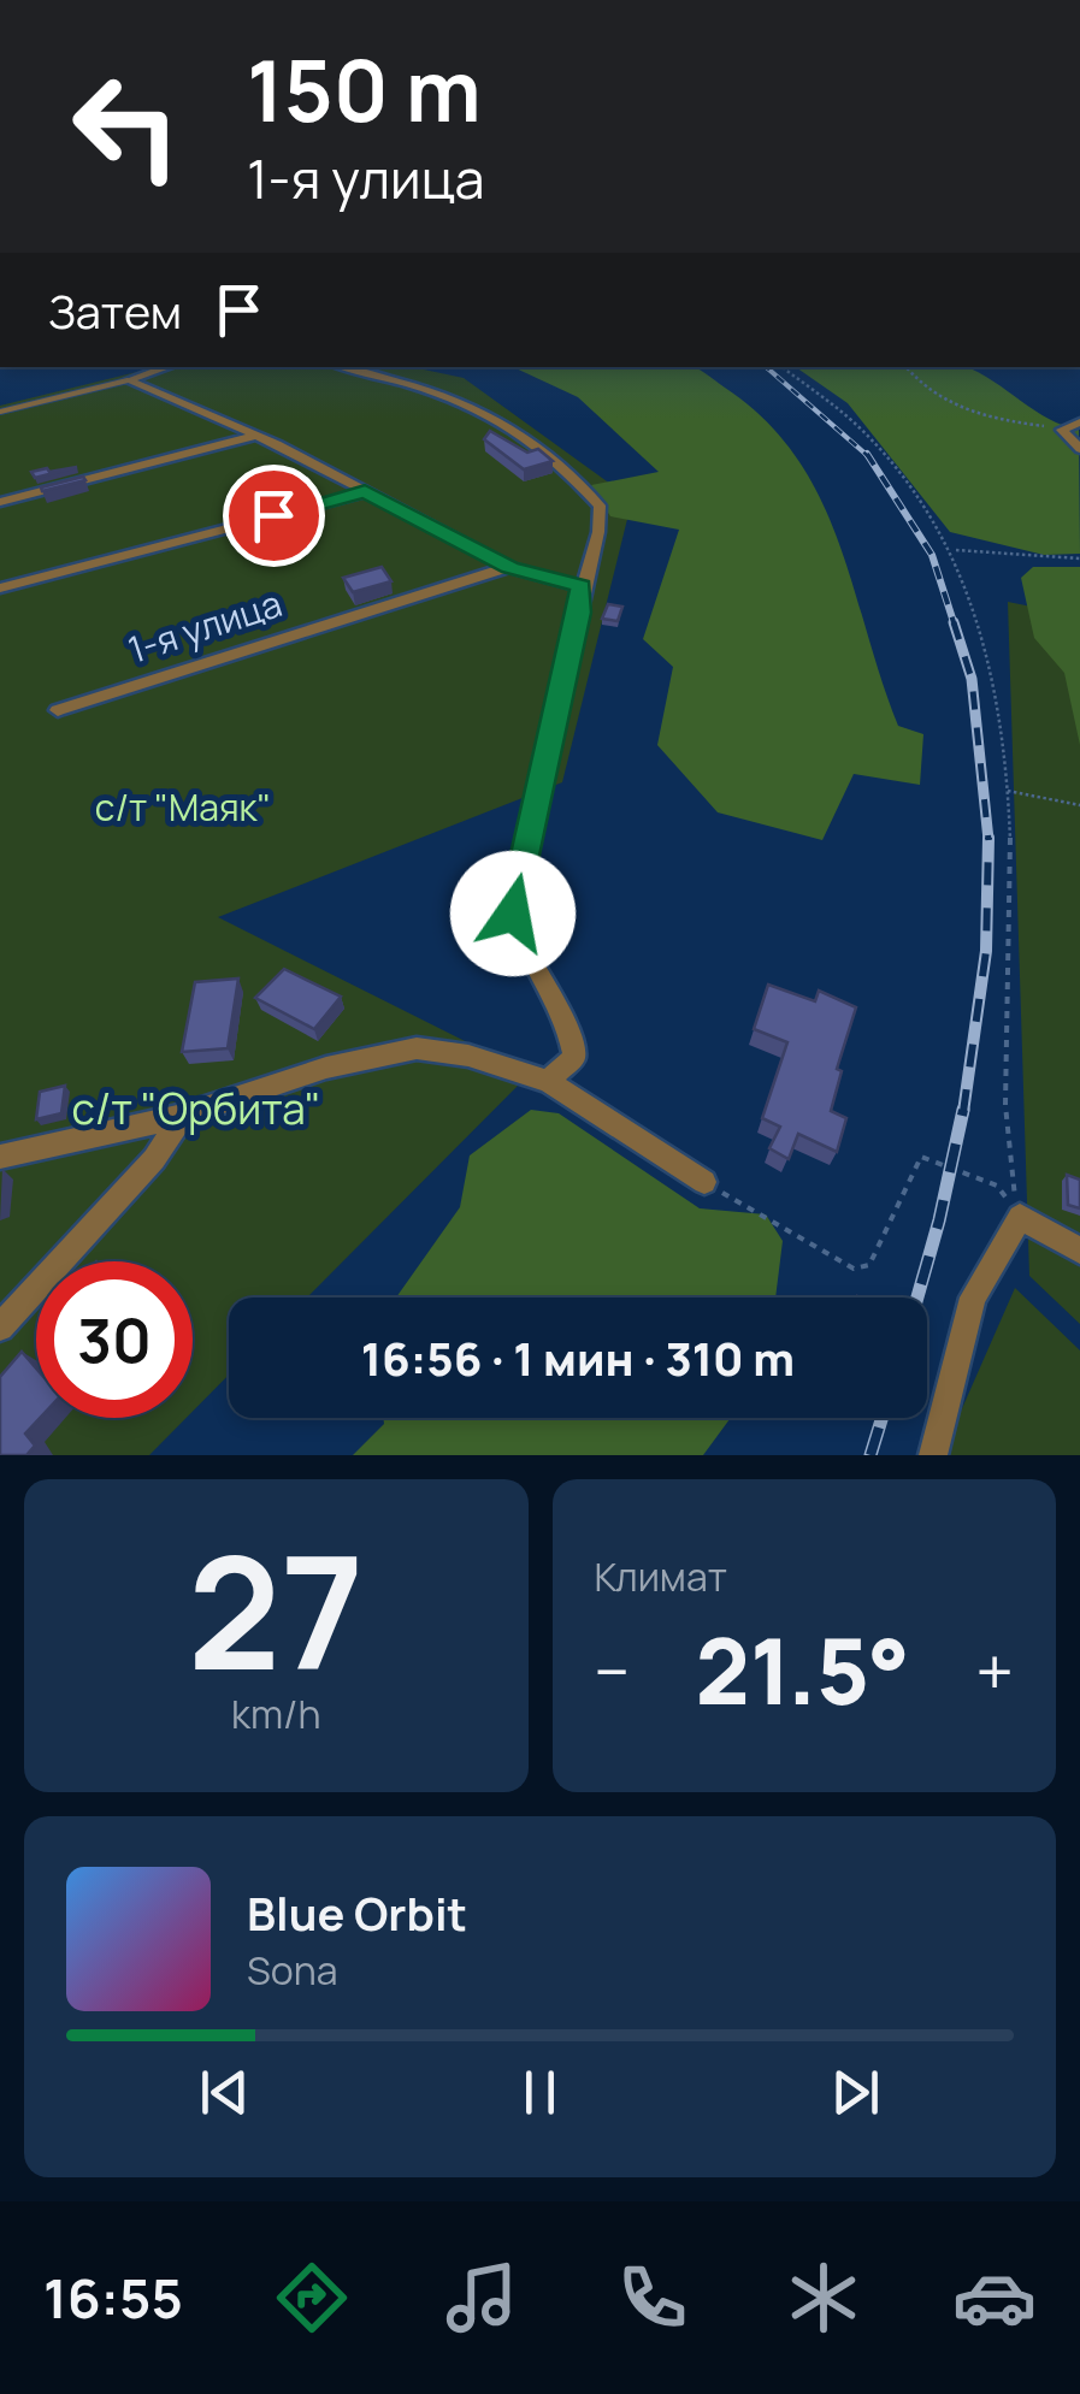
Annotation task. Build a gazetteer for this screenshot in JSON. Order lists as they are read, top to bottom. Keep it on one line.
{"streets":{"street":["1-я улица"]},"parks":["с/т \"Маяк\"","с/т \"Орбита\""],"page":{"turn":["150 m","1-я улица"],"then":"Затем","limit":"30","trip":"16:56 · 1 мин · 310 m","tile":[["27","km/h"],"Климат"],"heat":["−","21.5°","+"],"song":["Blue Orbit","Sona"],"tabs":"16:55"}}
